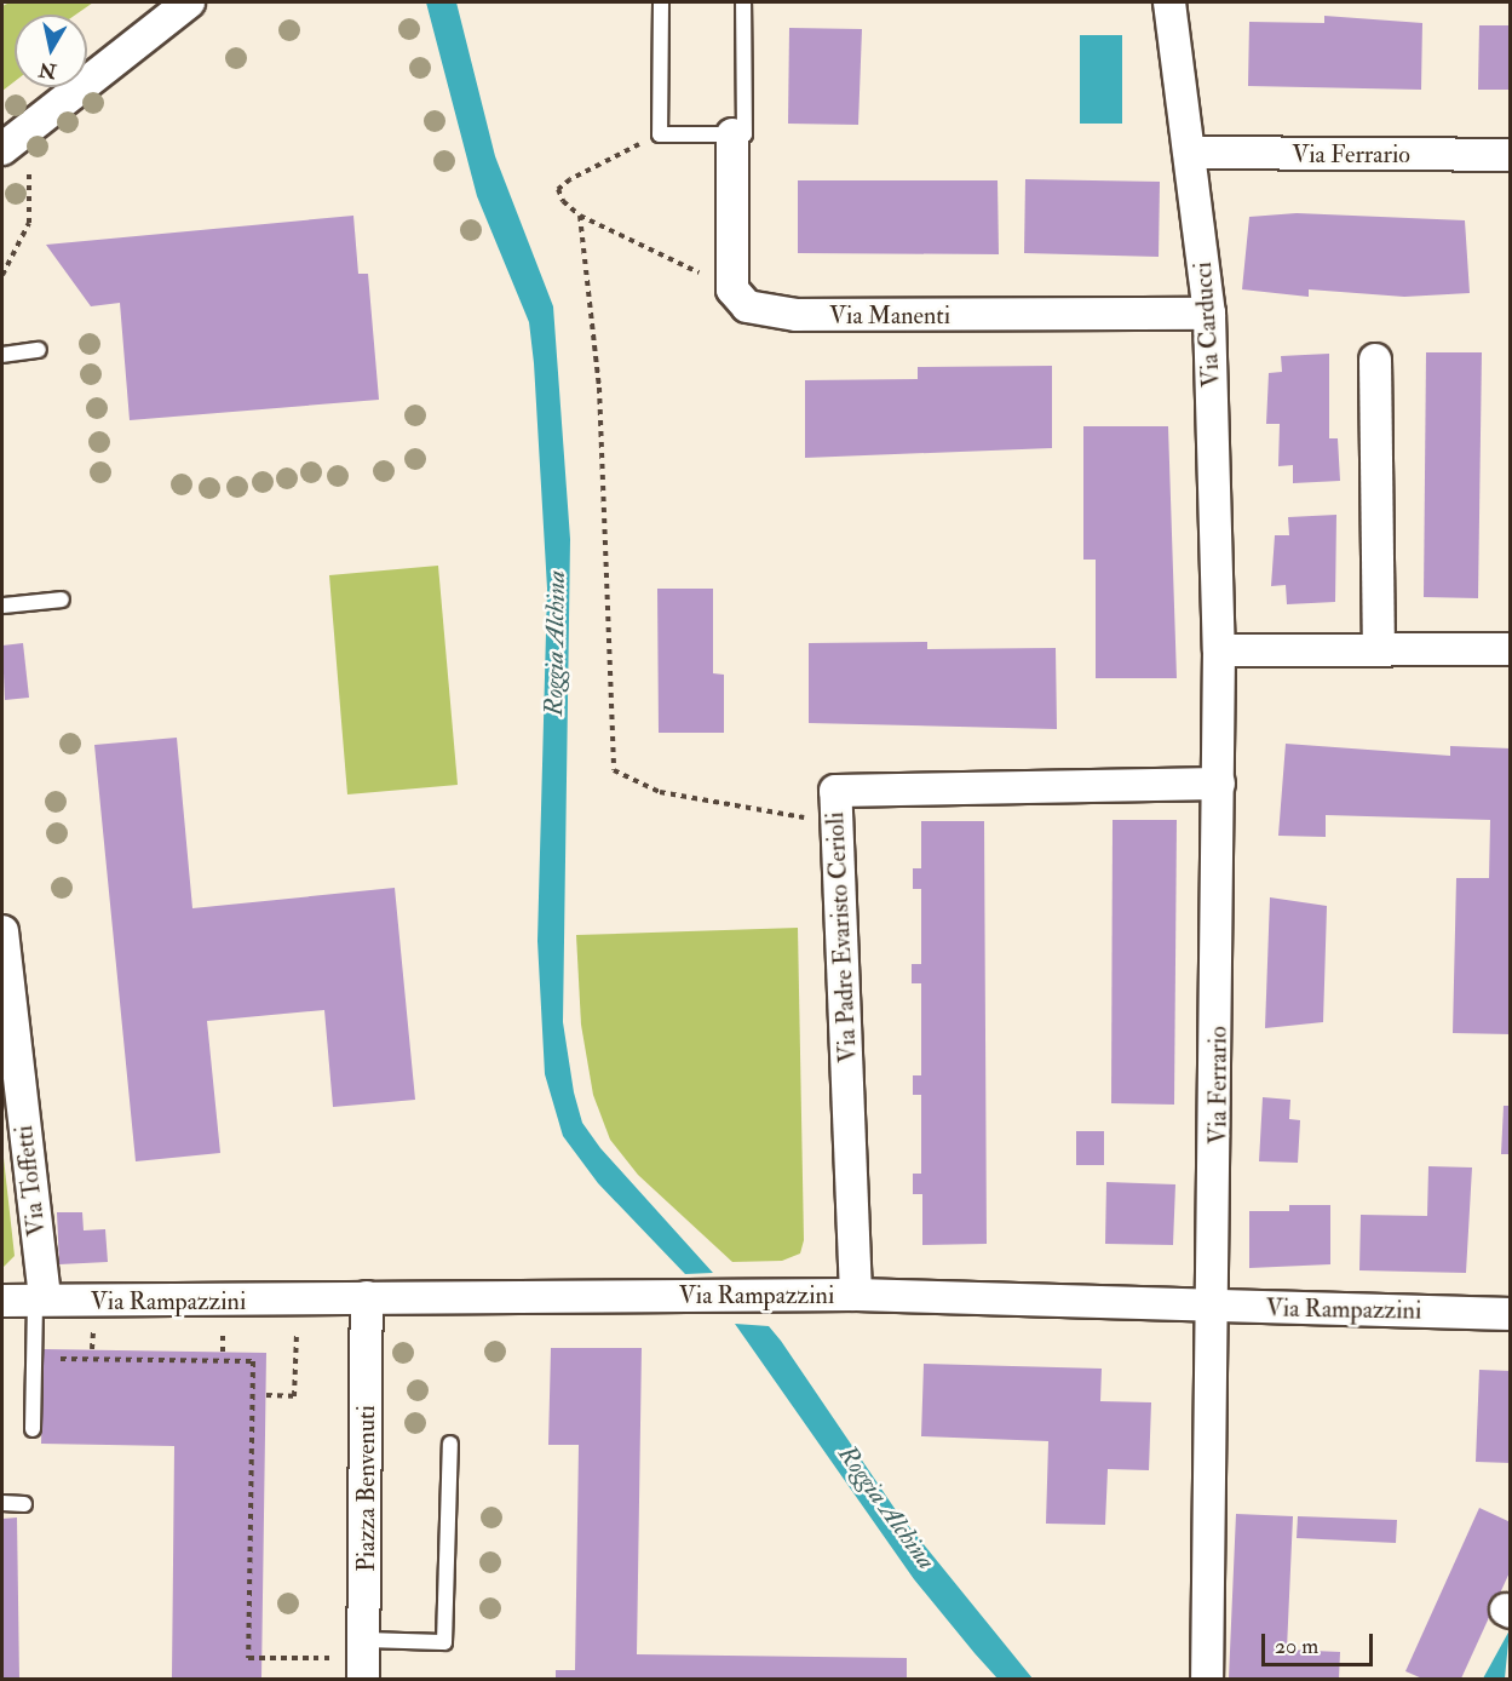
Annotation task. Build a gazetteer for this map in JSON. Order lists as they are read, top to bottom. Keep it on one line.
{"streets":{"street":["Via Ferrario","Via Manenti","Via Carducci","Via Padre Evaristo Cerioli","Via Toffetti","Via Rampazzini","Piazza Benvenuti"]},"crossings":[["Via Ferrario","Via Carducci"],["Via Ferrario","Via Padre Evaristo Cerioli"],["Via Ferrario","Via Rampazzini"],["Via Manenti","Via Carducci"],["Via Padre Evaristo Cerioli","Via Rampazzini"],["Via Toffetti","Via Rampazzini"],["Via Rampazzini","Piazza Benvenuti"]],"water":["Roggia Alchina"],"scale_bar":"20 m","north":"bottom"}
